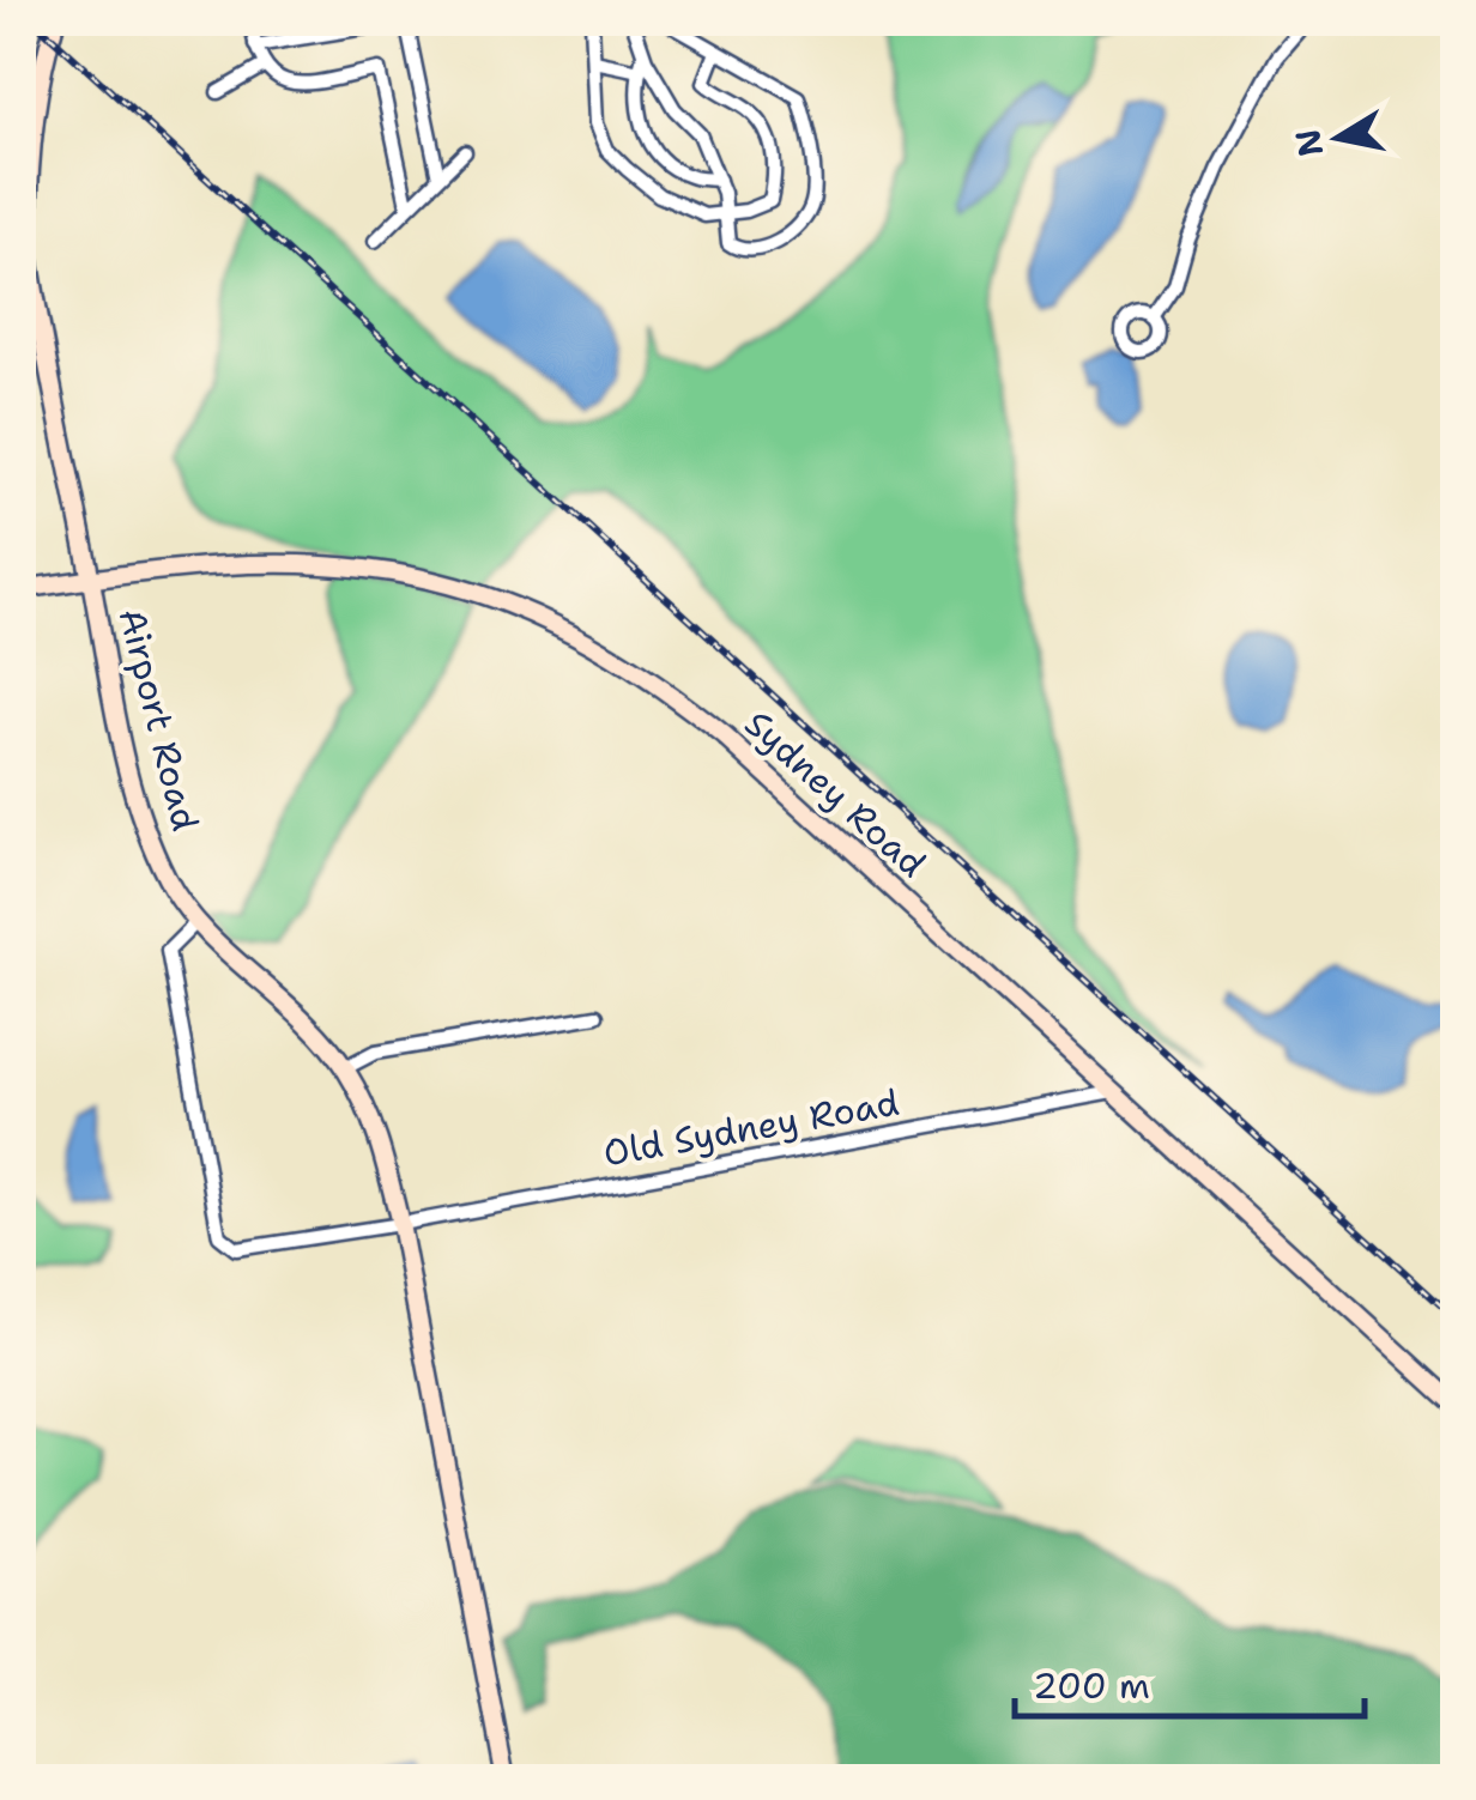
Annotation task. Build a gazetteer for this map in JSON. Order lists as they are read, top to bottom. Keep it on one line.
{"streets":{"street":["Airport Road","Sydney Road","Old Sydney Road"]},"crossings":[["Airport Road","Sydney Road"],["Airport Road","Old Sydney Road"],["Sydney Road","Old Sydney Road"]],"scale_bar":"200 m","north":"left"}
